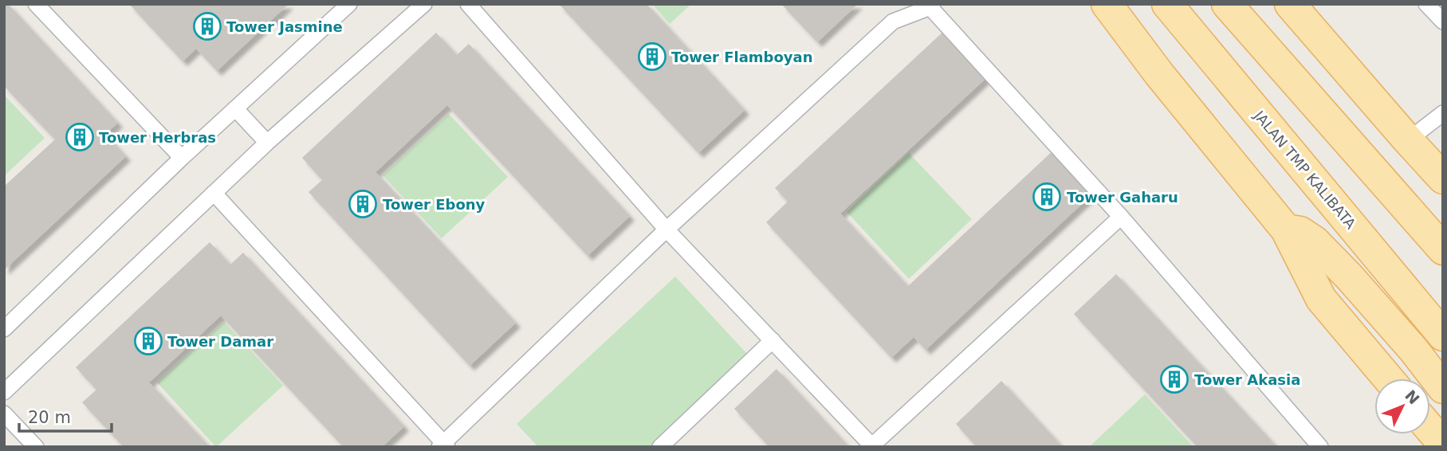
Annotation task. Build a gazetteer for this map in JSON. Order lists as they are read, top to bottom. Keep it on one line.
{"streets":{"main road":["JALAN TMP KALIBATA"]},"places":{"building":["Tower Jasmine","Tower Flamboyan","Tower Herbras","Tower Gaharu","Tower Ebony","Tower Damar","Tower Akasia"]},"scale_bar":"20 m","north":"top right"}
